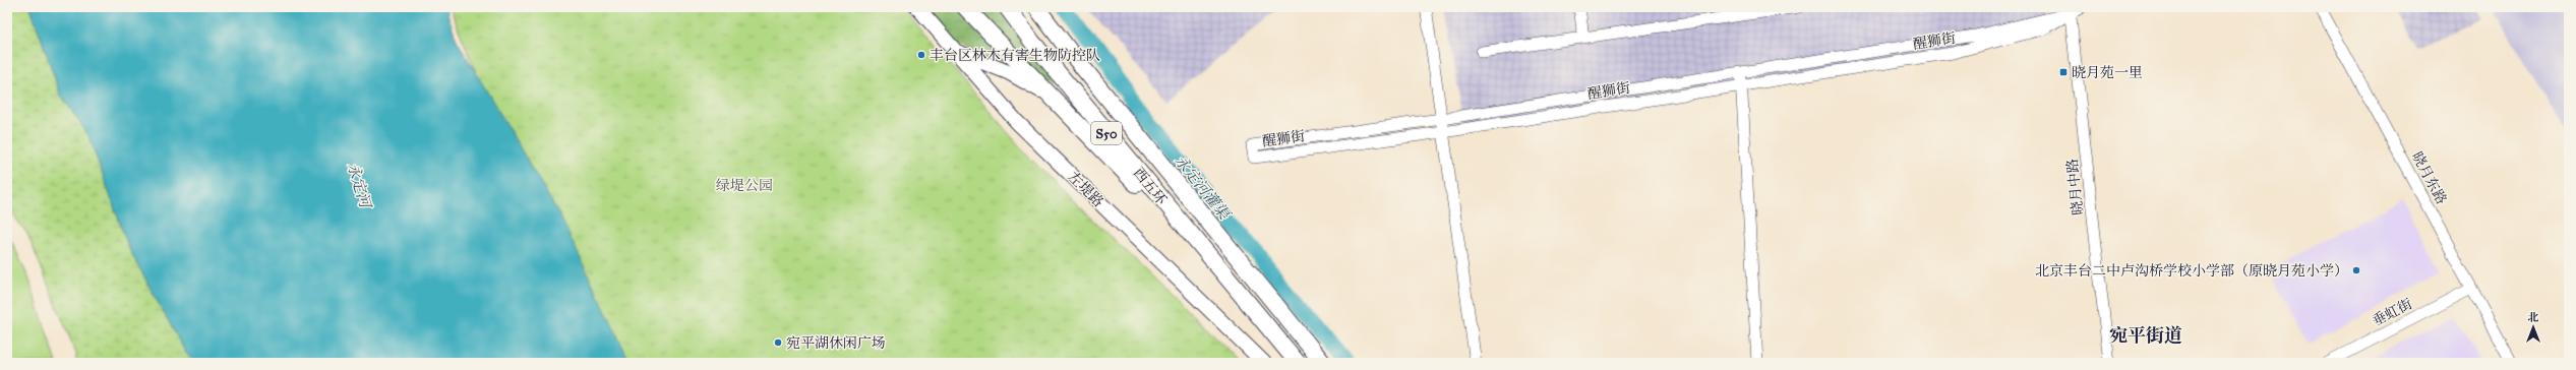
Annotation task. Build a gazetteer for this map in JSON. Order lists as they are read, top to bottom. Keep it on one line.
{"streets":{"highway":["S50","西五环"],"main road":["左堤路"],"street":["醒狮街","晓月东路","晓月中路","垂虹街"]},"crossings":[["醒狮街","晓月中路"],["晓月东路","垂虹街"]],"districts":["宛平街道"],"water":["永定河","永定河灌渠"],"parks":["绿堤公园"],"places":{"other":["丰台区林木有害生物防控队","北京丰台二中卢沟桥学校小学部（原晓月苑小学）","宛平湖休闲广场"],"transit":["晓月苑一里"]},"north":"top"}
